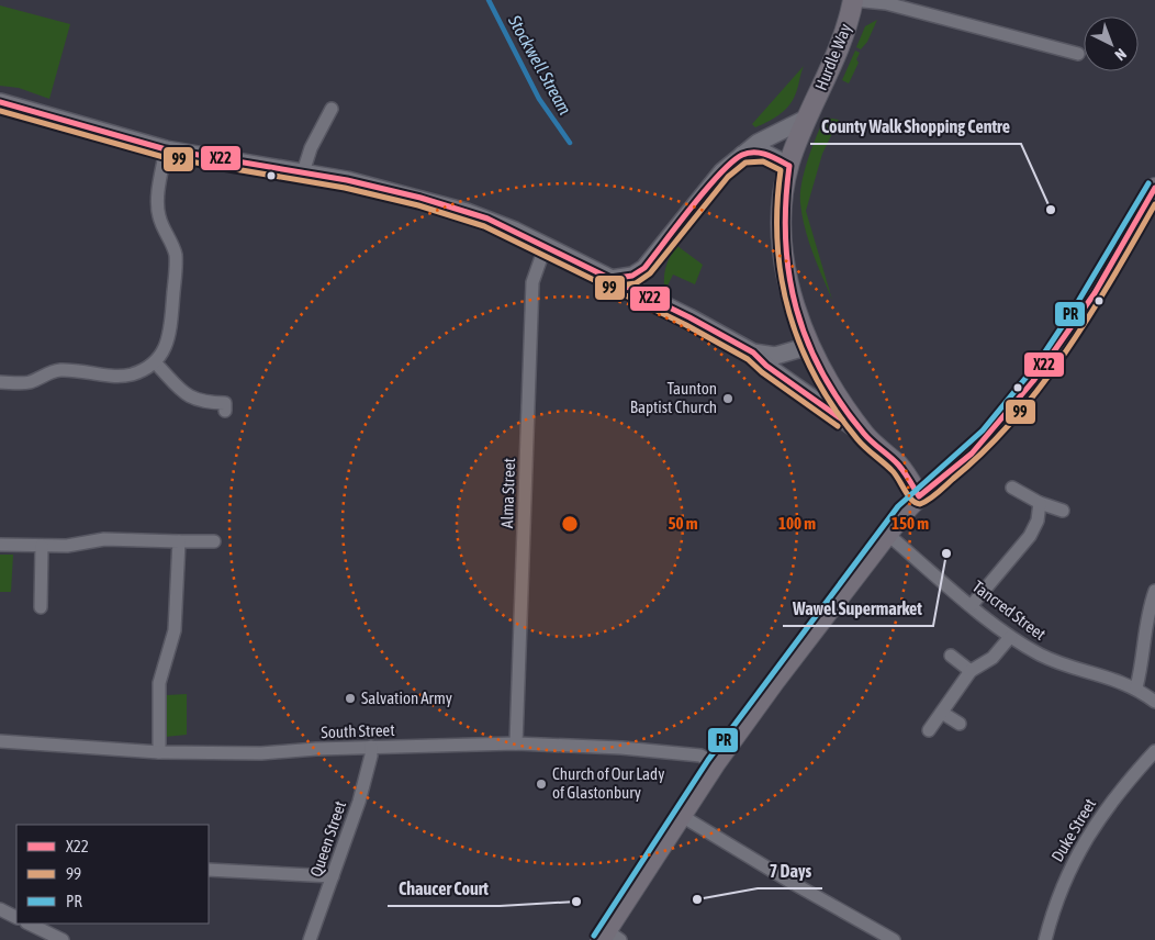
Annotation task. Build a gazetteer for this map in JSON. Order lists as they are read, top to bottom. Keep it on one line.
{"streets":{"main road":["Hurdle Way"],"street":["Alma Street","Tancred Street","South Street","Duke Street","Queen Street"]},"crossings":[["Alma Street","South Street"],["South Street","Queen Street"]],"water":["Stockwell Stream"],"places":["County Walk Shopping Centre","Taunton Baptist Church","Wawel Supermarket","Salvation Army","Church of Our Lady of Glastonbury","7 Days","Chaucer Court"],"lines":["transit line X22","transit line 99","transit line PR"],"legend":["X22","99","PR"],"north":"bottom right","rings":["50 m","100 m","150 m"]}
